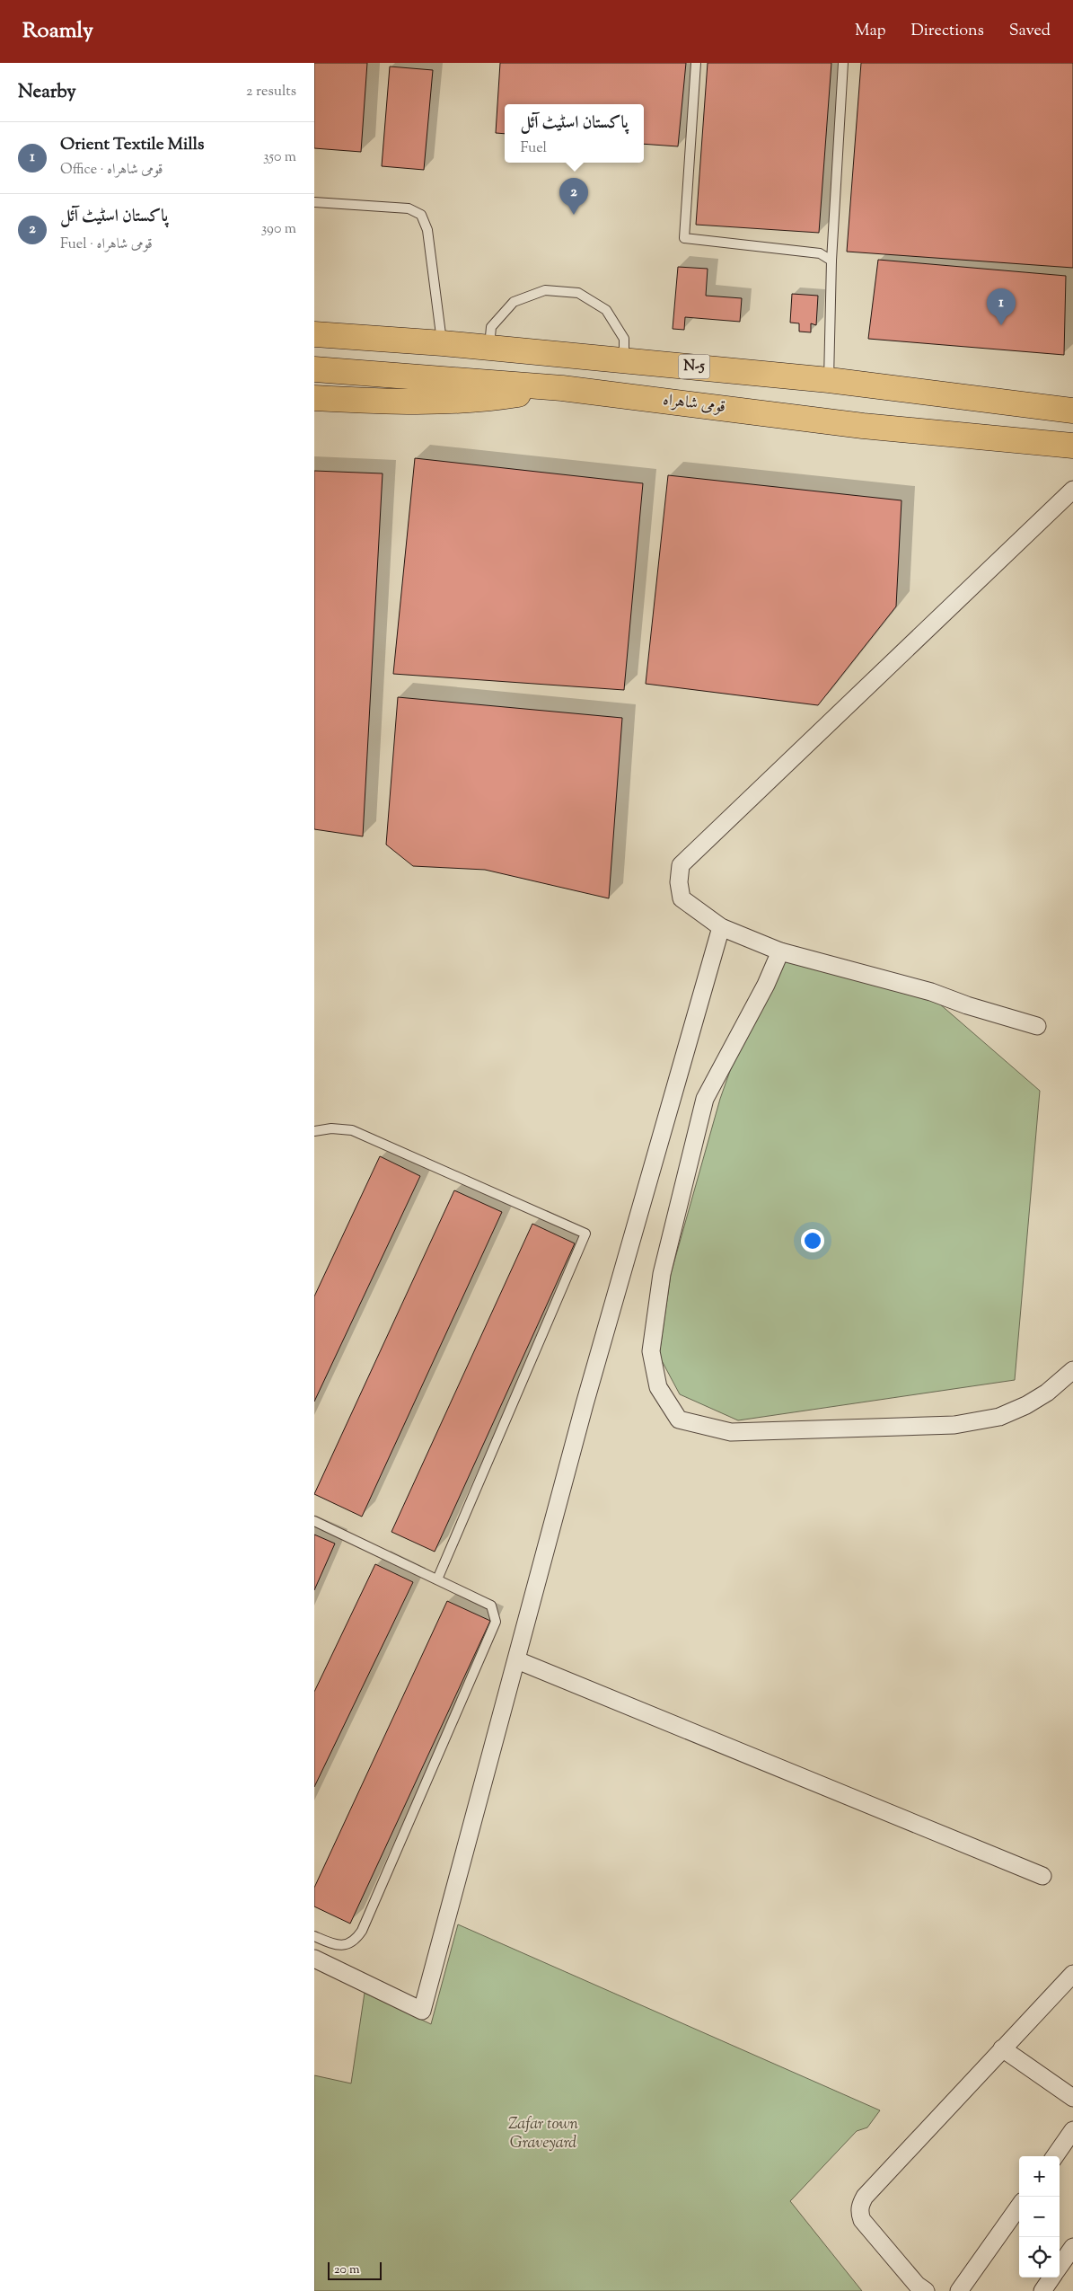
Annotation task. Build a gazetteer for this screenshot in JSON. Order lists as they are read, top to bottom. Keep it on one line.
{"streets":{"highway":["N-5","قومی شاہراہ"]},"parks":["Zafar town Graveyard"],"scale_bar":"20 m","page":{"header":"Roamly","nav":["Map","Directions","Saved"],"heading":["Nearby","2 results"],"popup":["پاکستان اسٹیٹ آئل","Fuel"],"list":[{"mark":"1","name":"Orient Textile Mills","note":"Office · قومی شاہراہ","value":"350 m"},{"mark":"2","name":"پاکستان اسٹیٹ آئل","note":"Fuel · قومی شاہراہ","value":"390 m"}],"pins":["2","1"],"map_buttons":["+","−"],"scale":"20 m"}}
